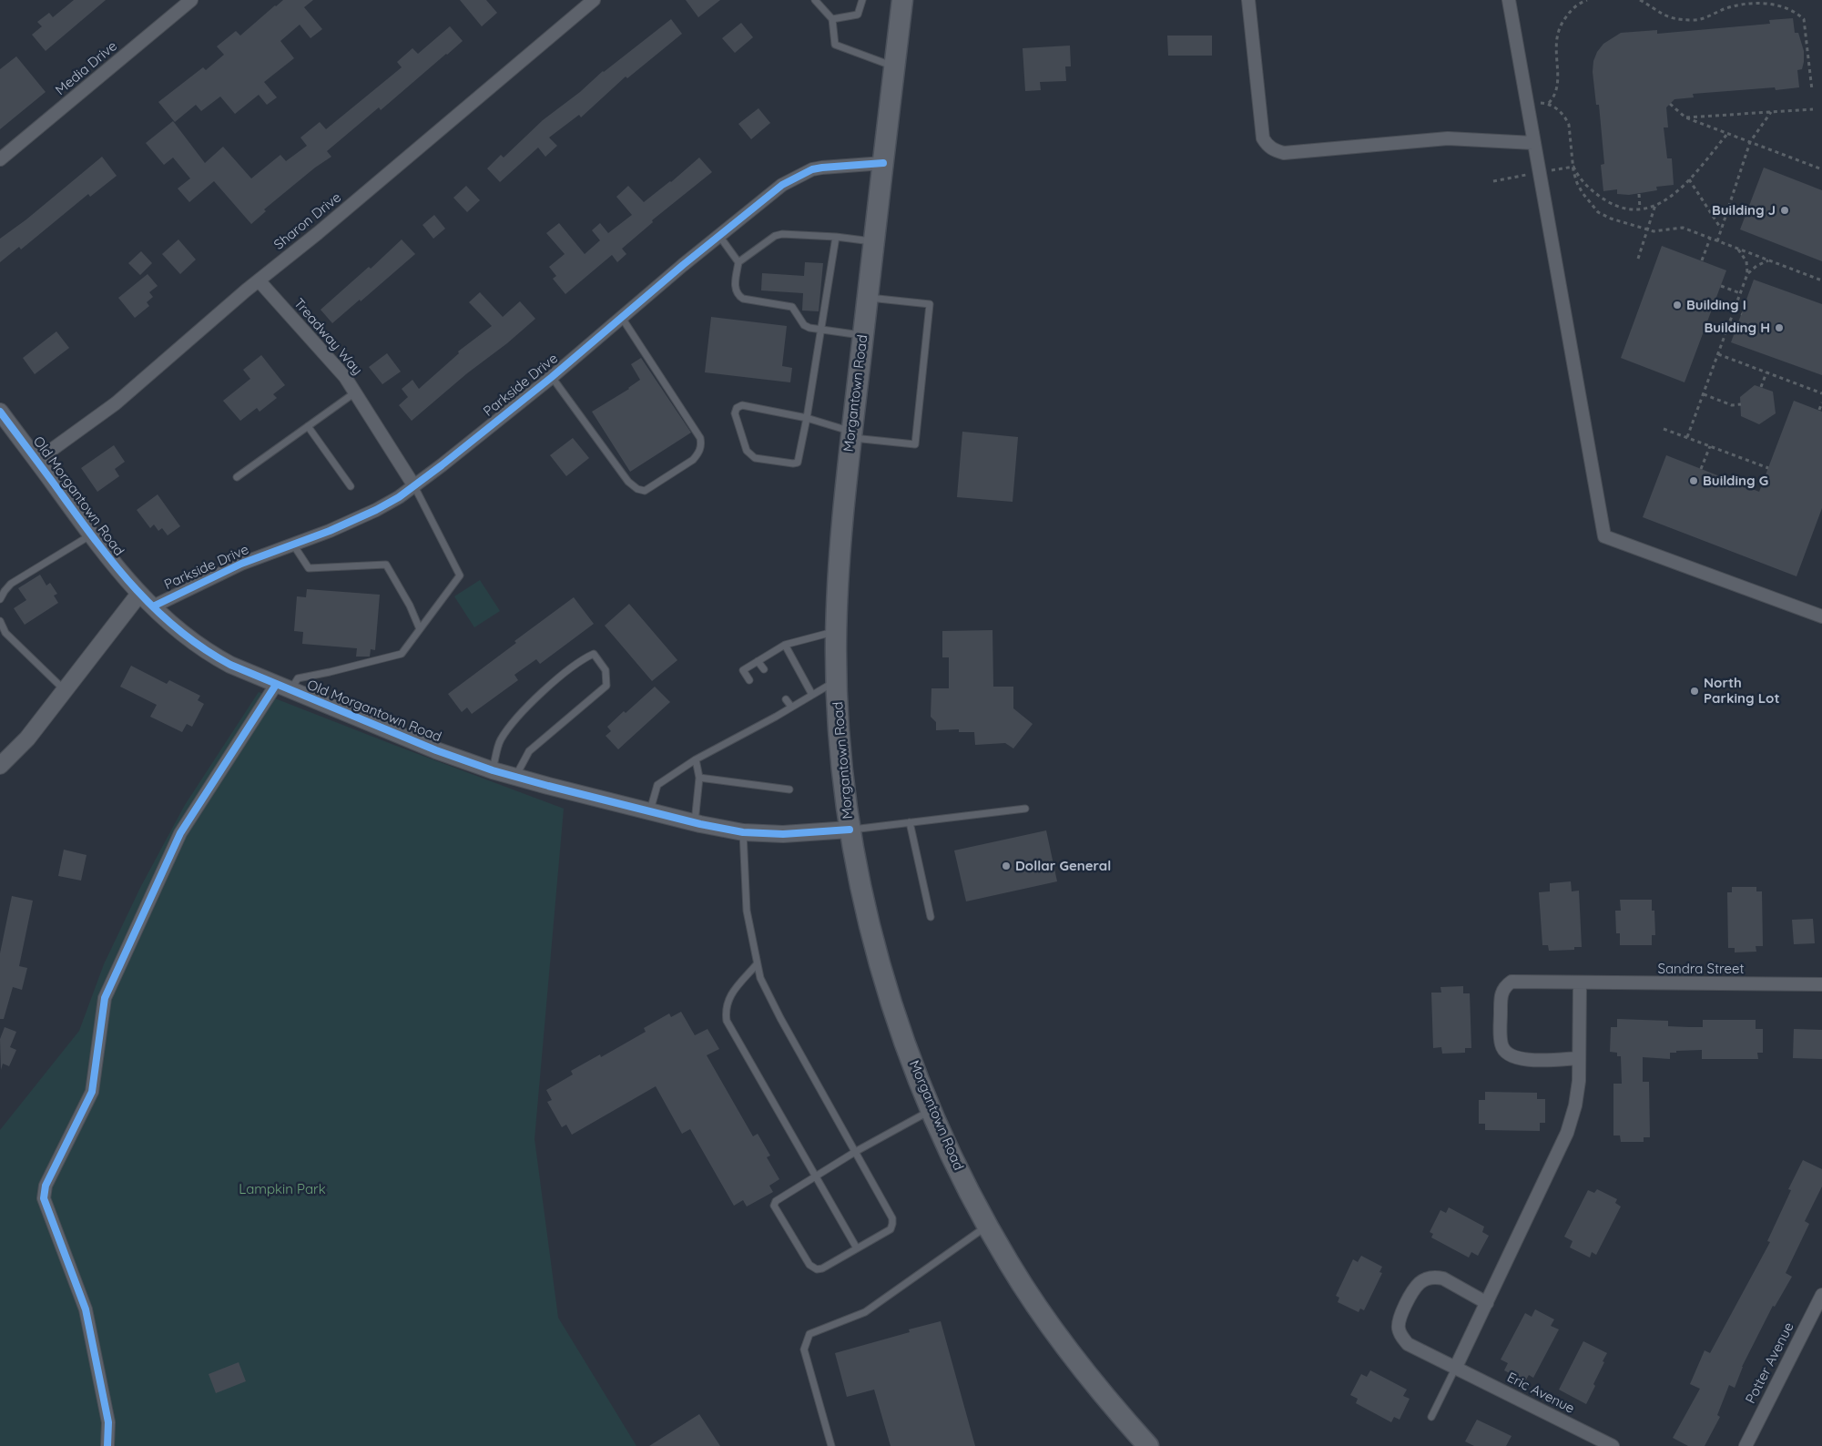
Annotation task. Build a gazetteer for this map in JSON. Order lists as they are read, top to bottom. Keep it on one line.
{"streets":{"main road":["Morgantown Road"],"street":["Media Drive","Sharon Drive","Treadway Way","Parkside Drive","Old Morgantown Road","Sandra Street","Potter Avenue","Eric Avenue"]},"crossings":[["Sharon Drive","Treadway Way"],["Sharon Drive","Old Morgantown Road"],["Treadway Way","Parkside Drive"],["Parkside Drive","Morgantown Road"],["Parkside Drive","Old Morgantown Road"],["Morgantown Road","Old Morgantown Road"]],"parks":["Lampkin Park"],"places":["Building J","Building I","Building H","Building G","North Parking Lot","Dollar General"]}
